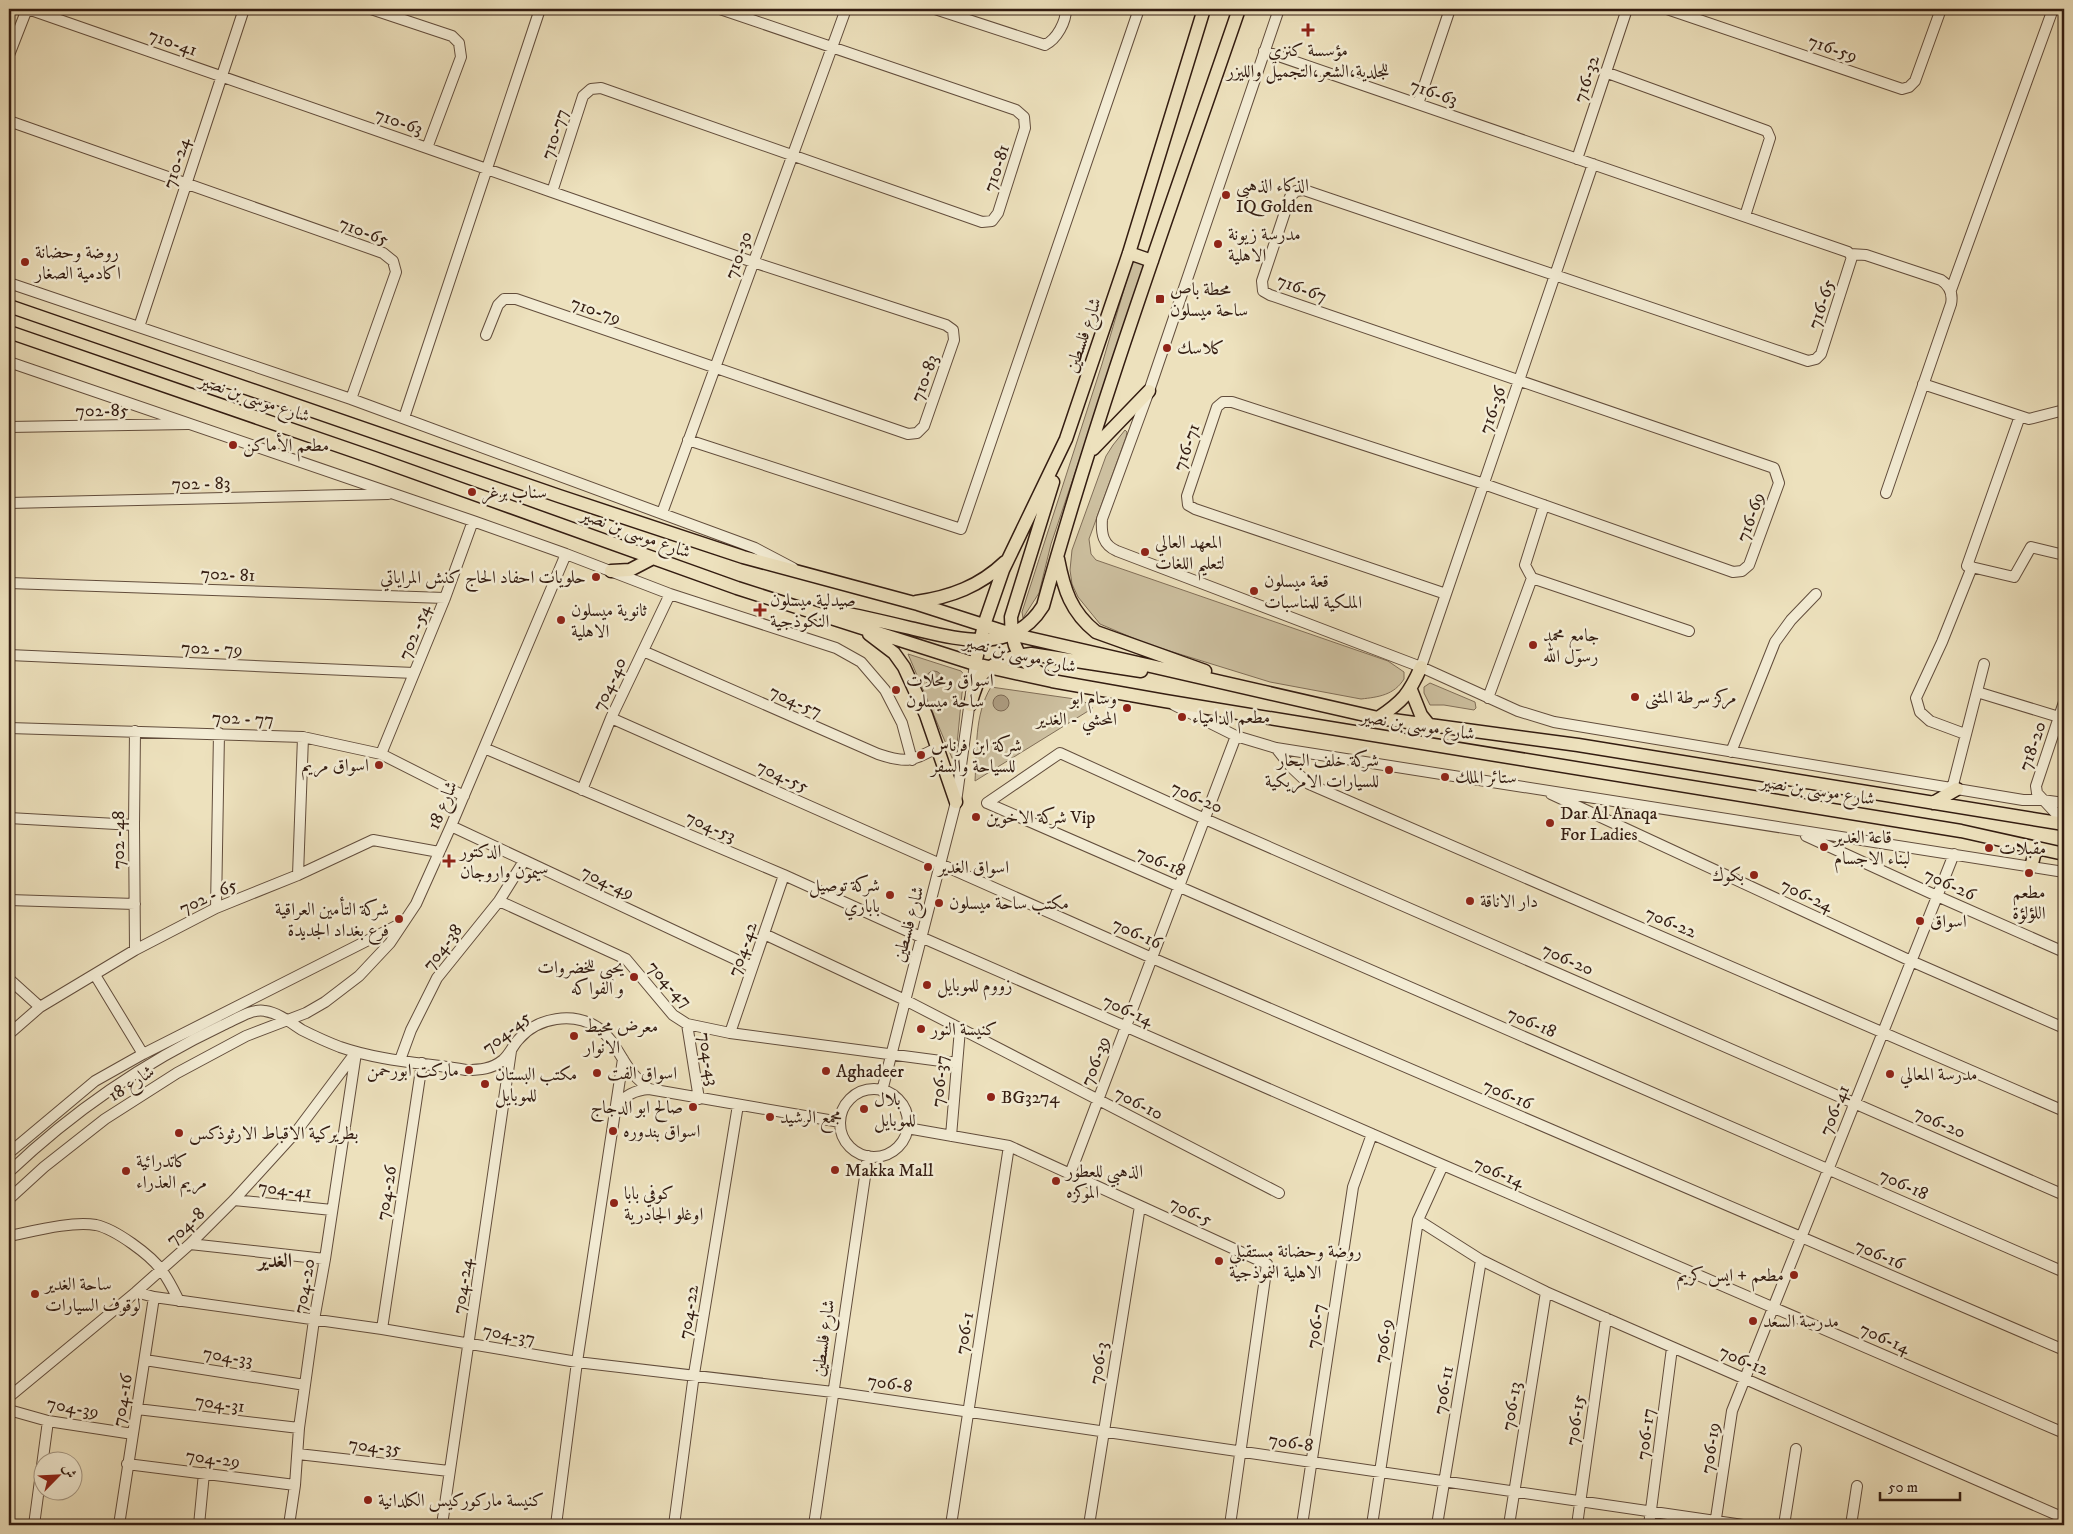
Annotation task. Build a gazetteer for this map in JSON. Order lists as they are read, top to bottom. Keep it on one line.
{"streets":{"main road":["شارع فلسطين","شارع موسى بن نصير"],"street":["710-41","716-59","716-32","716-63","710-63","710-77","710-24","710-81","710-65","710-30","716-67","716-65","710-79","710-83","702-85","716-36","716-71","702 - 83","716-69","702- 81","702 -54","702 - 79","704-40","704-57","702 - 77","718-20","704-55","706-20","شارع 18","704-53","702 -48","706-18","704-49","706-26","706-24","702 - 65","706-22","706-16","704-38","704-42","704-47","706-14","704-45","704-43","706-39","706-37","706-10","706-41","704-41","704-26","706-5","704-8","704-20","704-24","704-22","706-7","706-1","704-37","706-9","704-33","706-12","706-3","706-8","706-11","704-16","704-31","706-13","704-39","706-15","706-17","704-35","706-19","704-29"]},"crossings":[["710-41","710-63"],["710-41","710-24"],["716-32","716-63"],["716-63","716-36"],["710-63","710-24"],["710-77","710-81"],["710-77","710-30"],["710-24","710-65"],["710-81","710-30"],["710-30","710-79"],["710-30","710-83"],["716-67","716-65"],["716-67","716-36"],["716-67","716-69"],["716-65","716-36"],["710-79","710-83"],["شارع فلسطين","شارع موسى بن نصير"],["شارع فلسطين","704-55"],["شارع فلسطين","704-53"],["شارع فلسطين","706-16"],["شارع فلسطين","704-47"],["شارع فلسطين","706-14"],["شارع فلسطين","706-10"],["شارع فلسطين","706-5"],["شارع فلسطين","704-37"],["شارع فلسطين","706-8"],["716-36","716-71"],["716-36","716-69"],["716-71","716-69"],["702- 81","702 -54"],["702 -54","702 - 79"],["702 -54","702 - 77"],["704-40","704-57"],["704-40","704-55"],["704-40","704-53"],["702 - 77","شارع 18"],["702 - 77","702 -48"],["704-55","706-16"],["706-20","706-18"],["706-20","706-39"],["706-20","706-41"],["شارع 18","704-53"],["شارع 18","704-49"],["شارع 18","702 - 65"],["شارع 18","704-45"],["704-53","704-42"],["704-53","706-14"],["702 -48","702 - 65"],["706-18","706-39"],["706-18","706-41"],["704-49","704-38"],["704-49","704-42"],["706-26","706-41"],["706-24","706-41"],["706-22","706-41"],["706-16","706-39"],["706-16","706-41"],["704-38","704-47"],["704-38","704-45"],["704-42","704-47"],["704-42","706-10"],["704-47","704-43"],["704-47","706-37"],["706-14","706-39"],["706-14","706-41"],["706-14","706-7"],["706-14","706-9"],["704-45","704-26"],["704-45","704-8"],["704-45","704-20"],["704-45","704-24"],["706-39","706-10"],["706-39","706-5"],["706-37","706-10"],["706-37","706-5"],["706-41","706-12"],["706-41","706-19"],["704-41","704-8"],["704-41","704-20"],["704-26","704-37"],["706-5","706-1"],["706-5","706-3"],["706-5","706-8"],["704-8","704-20"],["704-20","704-37"],["704-20","704-33"],["704-20","704-31"],["704-20","704-35"],["704-20","704-29"],["704-24","704-37"],["704-24","704-35"],["704-22","704-37"],["706-7","706-8"],["706-1","706-8"],["704-37","706-8"],["704-37","704-16"],["706-9","706-12"],["706-9","706-8"],["704-33","704-16"],["706-12","706-11"],["706-12","706-13"],["706-12","706-15"],["706-12","706-17"],["706-12","706-19"],["706-3","706-8"],["706-8","706-11"],["706-8","706-13"],["706-8","706-15"],["706-8","706-17"],["706-8","706-19"],["704-16","704-31"],["704-16","704-39"],["704-16","704-29"]],"districts":["الغدير"],"places":{"health":["مؤسسة كنزي للجلدية،الشعر،التجميل والليزر","صيدلية ميسلون النكوذجية","الدكتور سيمون واروجان"],"other":["الذكاء الذهبي IQ Golden","مدرسة زيونة الاهلية","روضة وحضانة اكادمية الصغار","كلاسك","مطعم الأماكن","سناب برغر","المعهد العالي لتعليم اللغات","حلويات احفاد الحاج كنش المراياتي","قعة ميسلون الملكية للمناسبات","ثانوية ميسلون الاهلية","جامع محمد رسول الله","اسواق ومحلات ساحة ميسلون","مركز سرطة المثنى","وسام ابو المحشي - الغدير","مطعم الدامياء","شركة ابن فرناس للسياحة والسفر","اسواق مريم","شركة خلف البحار للسيارات الامريكية","ستائر الملك","شركة الاخوين Vip","Dar Al Anaqa For Ladies","قاعة الغدير لبناء الاجسام","مقبلات","اسواق الغدير","مطعم اللؤلؤة","بكوك","شركة توصيل باباري","دار الاناقة","مكتب ساحة ميسلون","شركة التأمين العراقية فرع بغداد الجديدة","اسواق","يحيى للخضروات و الفواكه","زووم للموبايل","كنيسة النور","معرض محيط الانوار","ماركت ابورحمن","Aghadeer","اسواق الفت","مدرسة المعالي","مكتب البستان للموبايل","BG3274","صالح ابو الدجاج","بلال للموبايل","مجمع الرشيد","اسواق بندوره","بطريركية الاقباط الارثوذكس","Makka Mall","كاتدرائية مريم العذراء","الذهبي للعطور الموكزه","كوفي بابا اوغلو الجادرية","روضة وحضانة مستقبلي الاهلية النموذجية","مطعم + ايس كريم","ساحة الغدير لوقوف السيارات","مدرسة السعد","كنيسة ماركوركيس الكلدانية"],"transit":["محطة باص ساحة ميسلون"]},"scale_bar":"50 m","north":"top right"}
